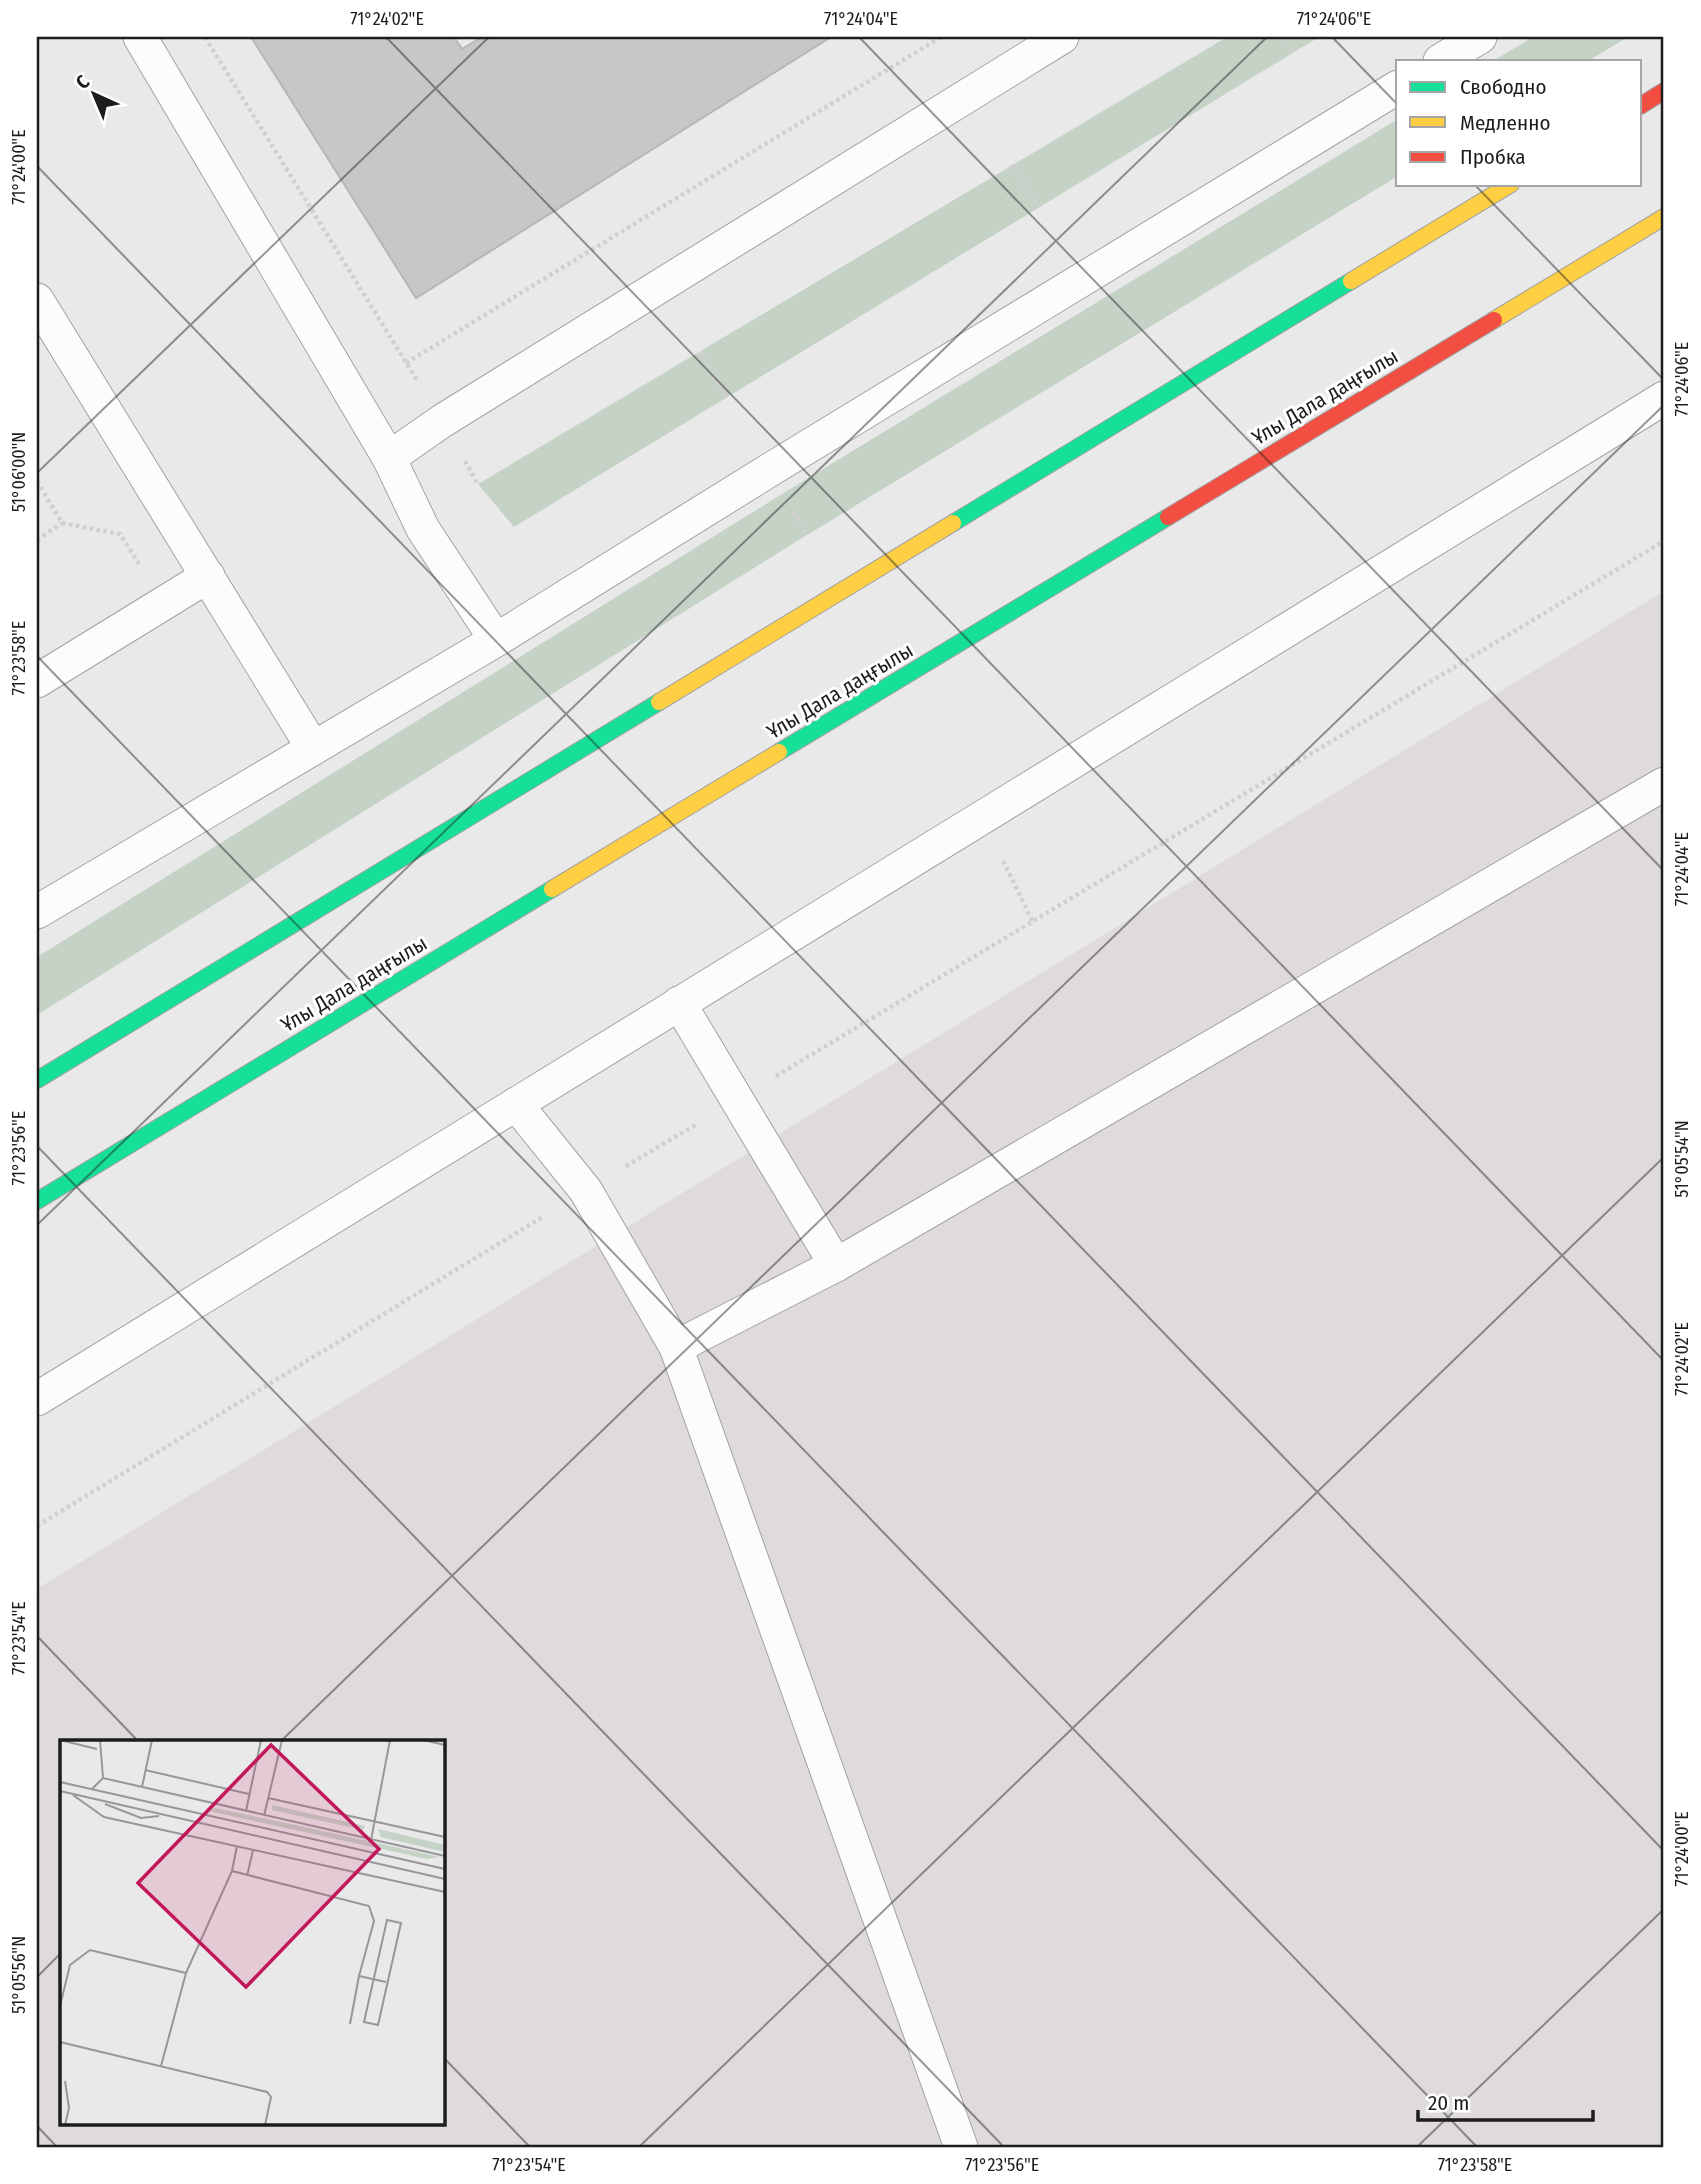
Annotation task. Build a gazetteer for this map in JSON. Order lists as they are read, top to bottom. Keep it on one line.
{"streets":{"main road":["Ұлы Дала даңғылы"]},"legend":["Свободно","Медленно","Пробка"],"scale_bar":"20 m","north":"top left","coordinates":["71°24'02\"E","71°24'04\"E","71°24'06\"E","71°24'00\"E","51°06'00\"N","71°23'58\"E","71°23'56\"E","51°05'54\"N","71°23'54\"E","51°05'56\"N"]}
